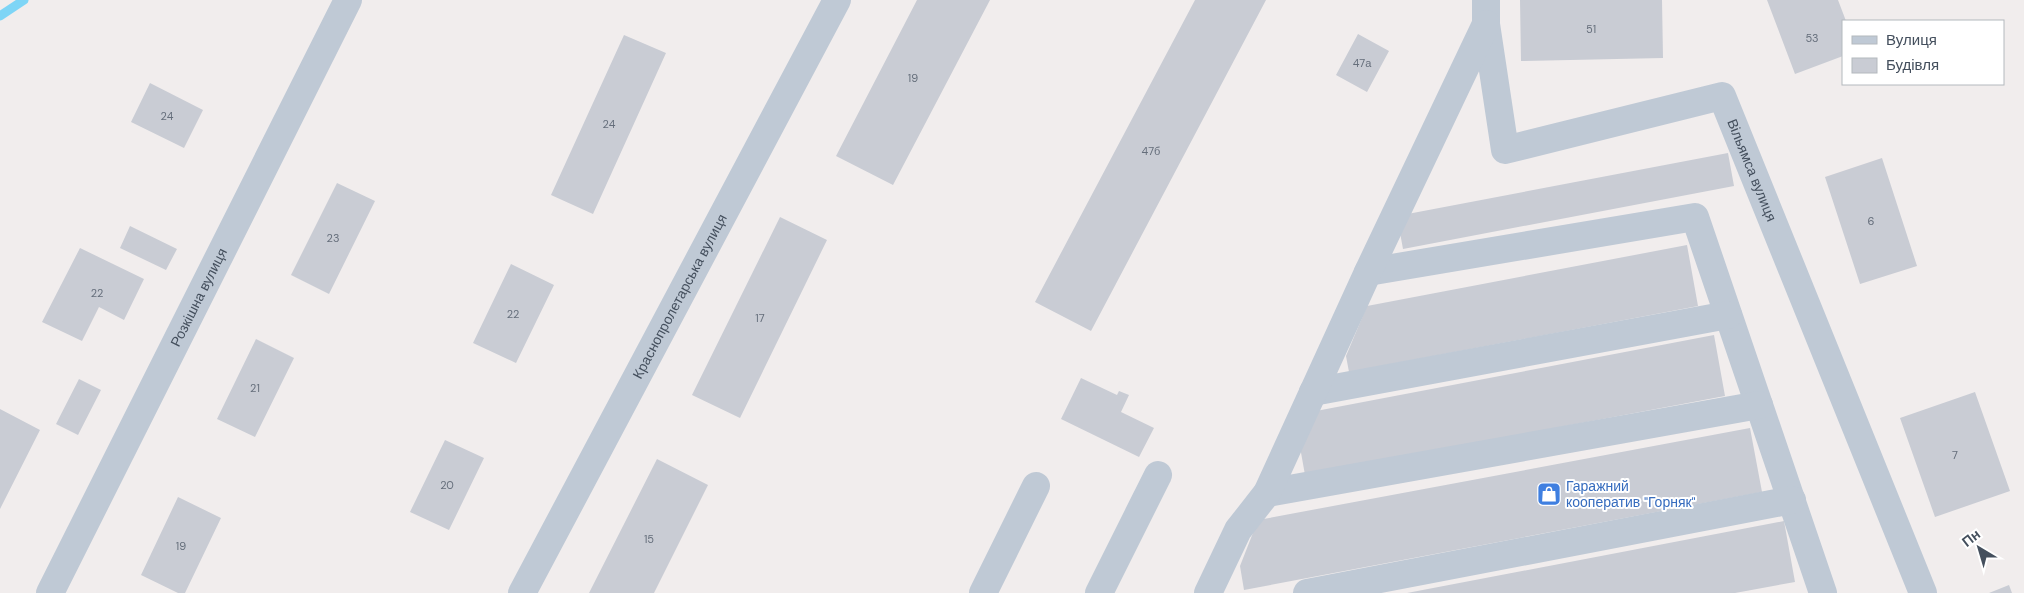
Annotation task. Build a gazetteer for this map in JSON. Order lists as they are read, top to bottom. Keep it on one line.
{"streets":{"street":["Вільямса вулиця","Розкішна вулиця","Краснопролетарська вулиця"]},"places":{"shop":["Гаражний кооператив \"Горняк\""]},"house_numbers":["51","53","47а","19","24","24","47б","6","23","22","22","17","21","7","20","15","19"],"legend":["Вулиця","Будівля"],"north":"top left"}
